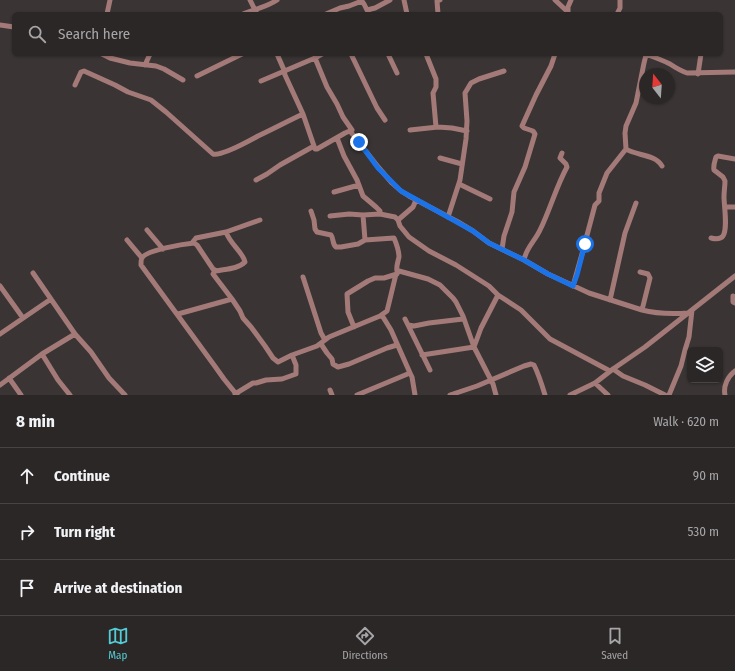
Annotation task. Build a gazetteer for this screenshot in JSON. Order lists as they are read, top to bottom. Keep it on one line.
{"north":"top","page":{"search":"Search here","heading":["8 min","Walk · 620 m"],"list":[["Continue","90 m"],["Turn right","530 m"],"Arrive at destination"],"nav":["Map","Directions","Saved"]}}
